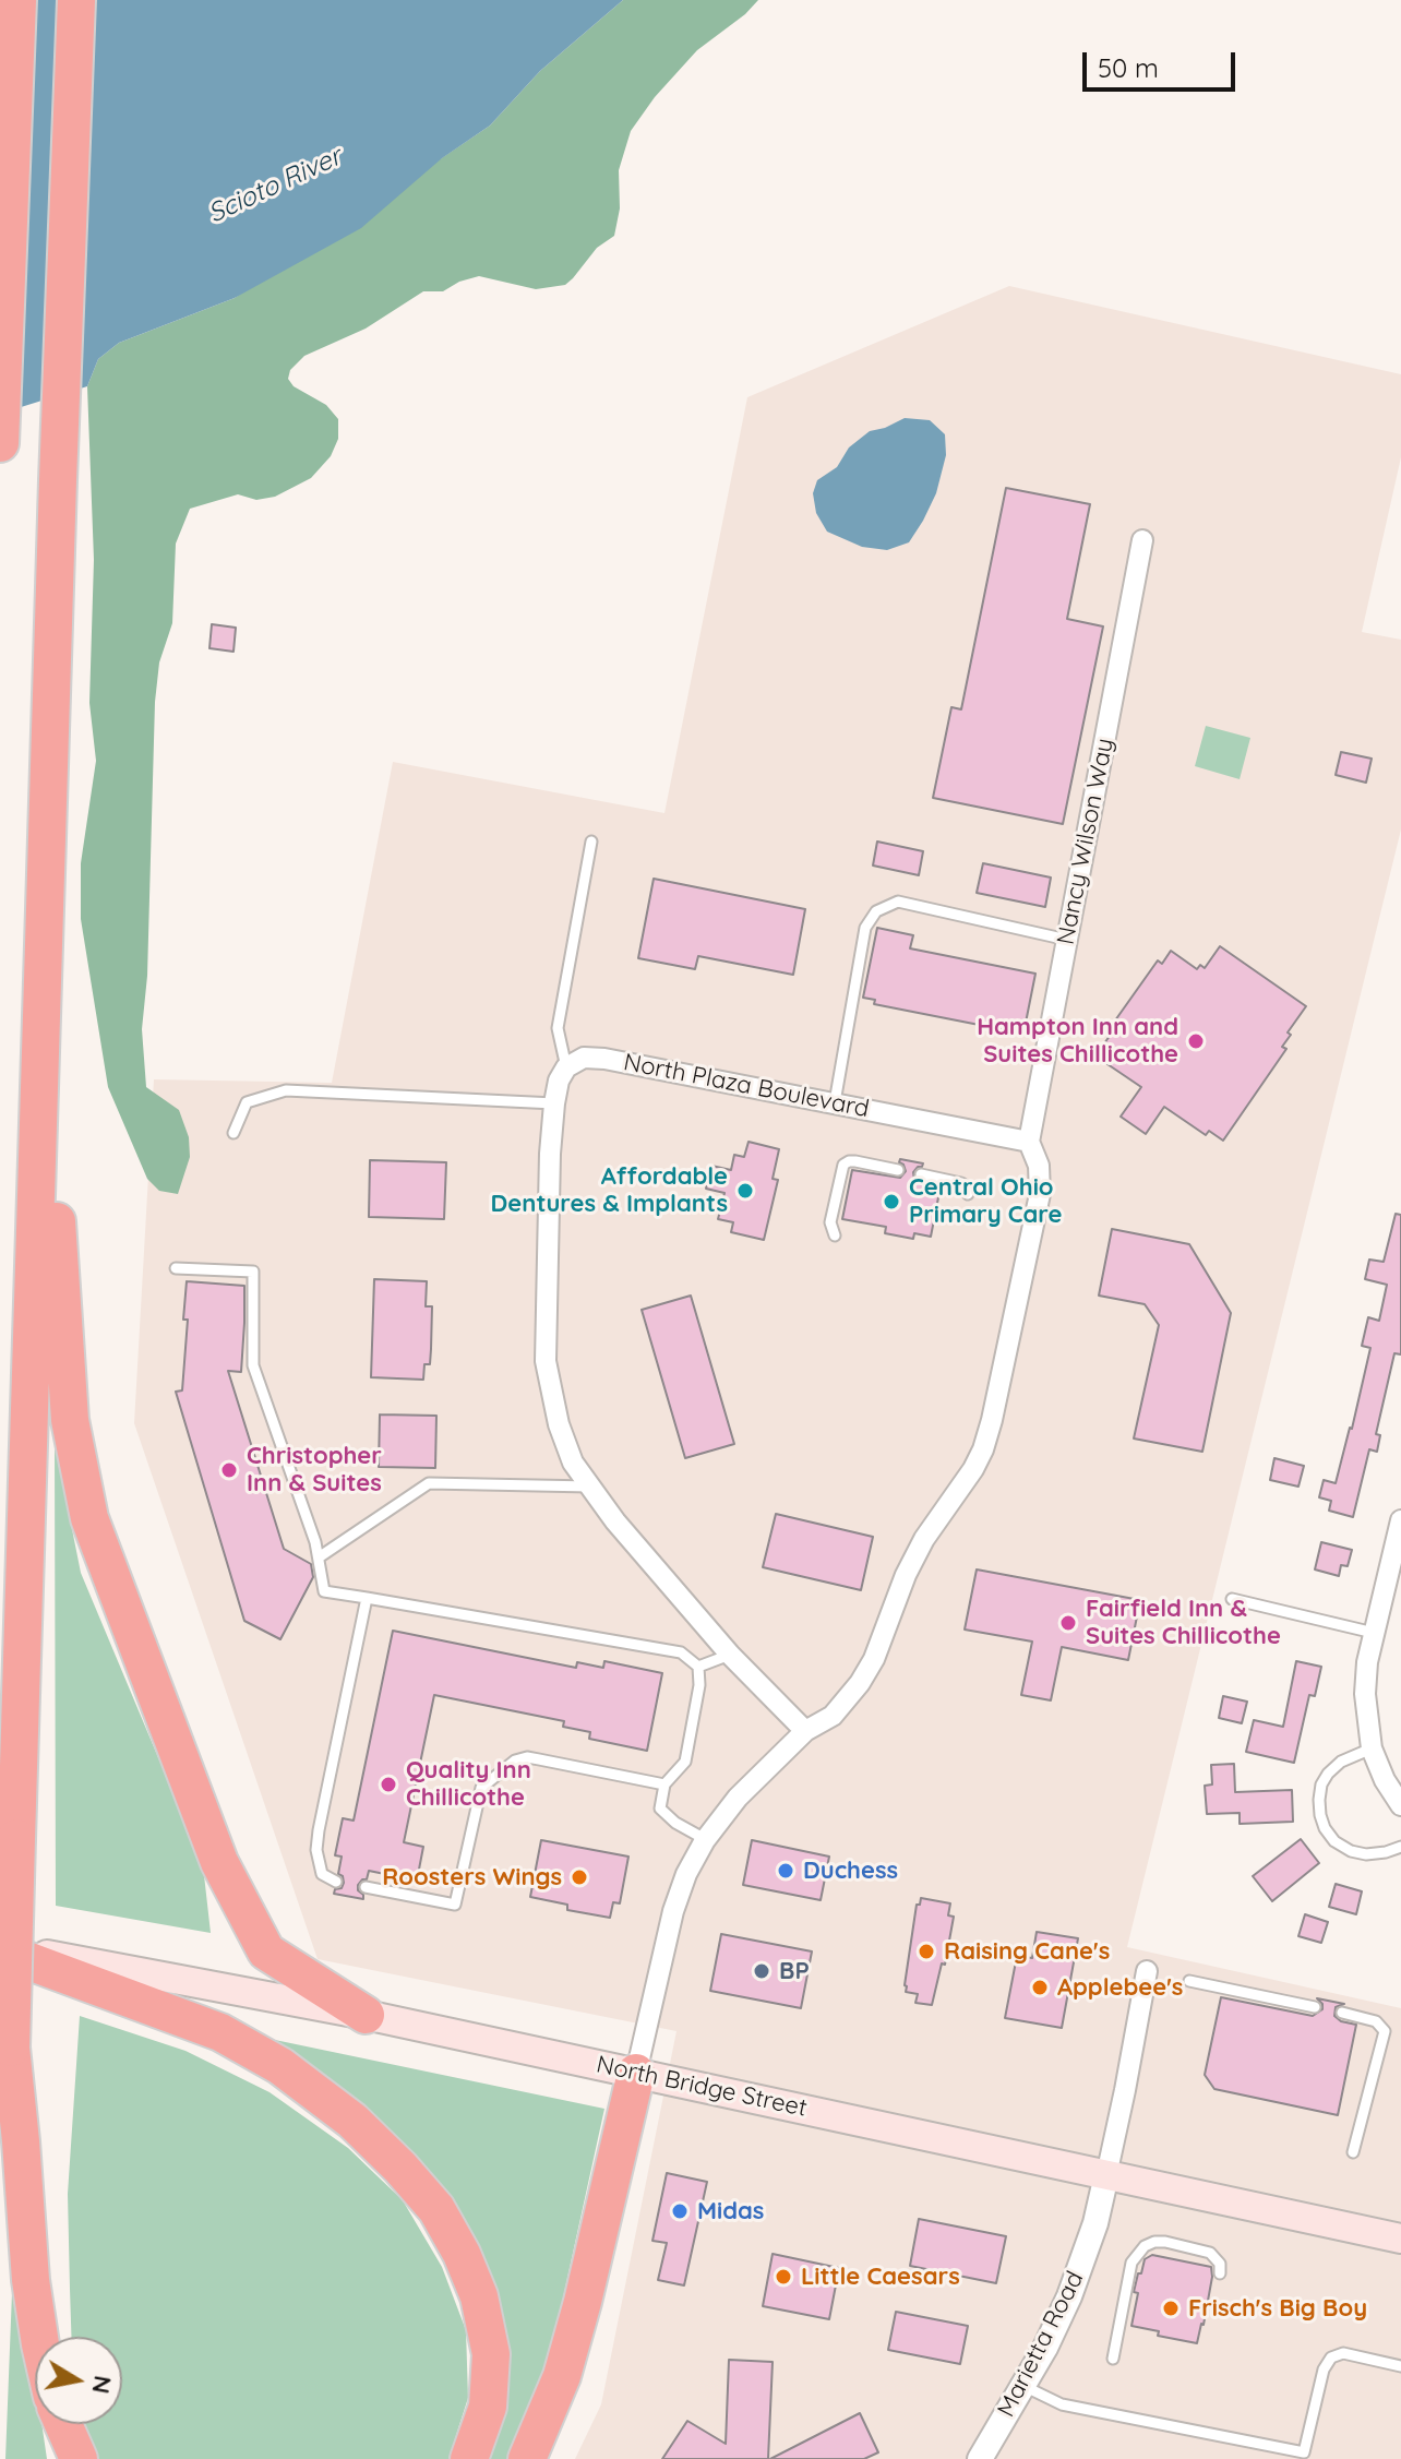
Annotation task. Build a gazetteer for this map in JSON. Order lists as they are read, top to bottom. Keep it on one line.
{"streets":{"main road":["North Bridge Street"],"street":["Nancy Wilson Way","North Plaza Boulevard","Marietta Road"]},"crossings":[["Nancy Wilson Way","North Plaza Boulevard"],["North Bridge Street","Marietta Road"]],"water":["Scioto River"],"places":["Hampton Inn and Suites Chillicothe","Affordable Dentures & Implants","Central Ohio Primary Care","Christopher Inn & Suites","Fairfield Inn & Suites Chillicothe","Quality Inn Chillicothe","Duchess","Roosters Wings","Raising Cane's","BP","Applebee's","Midas","Little Caesars","Frisch's Big Boy"],"scale_bar":"50 m","north":"right"}
